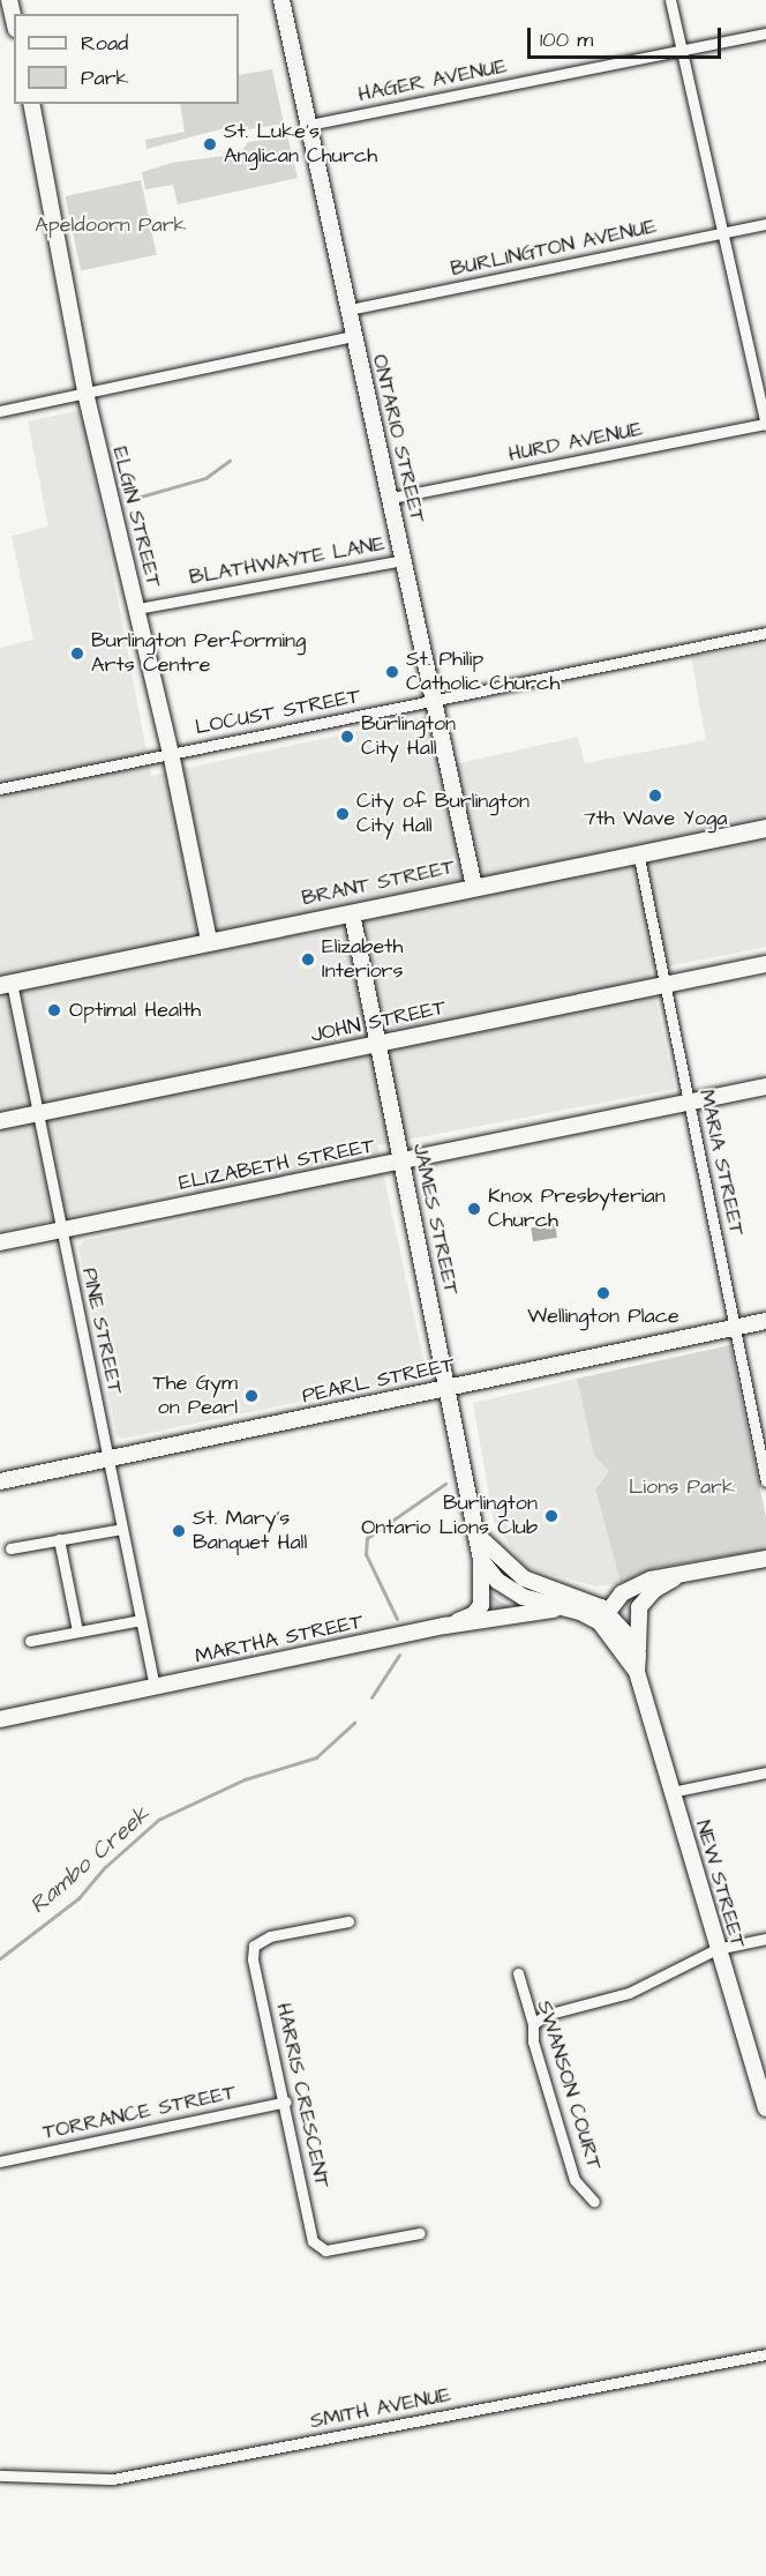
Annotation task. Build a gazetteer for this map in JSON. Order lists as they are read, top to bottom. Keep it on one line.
{"streets":{"main road":["BRANT STREET"],"street":["HAGER AVENUE","BURLINGTON AVENUE","ONTARIO STREET","HURD AVENUE","ELGIN STREET","BLATHWAYTE LANE","LOCUST STREET","JOHN STREET","MARIA STREET","ELIZABETH STREET","JAMES STREET","PINE STREET","PEARL STREET","MARTHA STREET","NEW STREET","SWANSON COURT","HARRIS CRESCENT","TORRANCE STREET","SMITH AVENUE"]},"crossings":[["HAGER AVENUE","ONTARIO STREET"],["BURLINGTON AVENUE","ONTARIO STREET"],["ONTARIO STREET","HURD AVENUE"],["ONTARIO STREET","BLATHWAYTE LANE"],["ONTARIO STREET","LOCUST STREET"],["ONTARIO STREET","BRANT STREET"],["ELGIN STREET","BLATHWAYTE LANE"],["ELGIN STREET","LOCUST STREET"],["ELGIN STREET","BRANT STREET"],["BRANT STREET","MARIA STREET"],["BRANT STREET","JAMES STREET"],["BRANT STREET","PINE STREET"],["JOHN STREET","MARIA STREET"],["JOHN STREET","JAMES STREET"],["JOHN STREET","PINE STREET"],["MARIA STREET","ELIZABETH STREET"],["MARIA STREET","PEARL STREET"],["ELIZABETH STREET","JAMES STREET"],["ELIZABETH STREET","PINE STREET"],["JAMES STREET","PEARL STREET"],["JAMES STREET","MARTHA STREET"],["PINE STREET","PEARL STREET"],["PINE STREET","MARTHA STREET"],["HARRIS CRESCENT","TORRANCE STREET"]],"water":["Rambo Creek"],"parks":["Apeldoorn Park","Lions Park"],"places":["St. Luke's Anglican Church","Burlington Performing Arts Centre","St. Philip Catholic Church","Burlington City Hall","7th Wave Yoga","City of Burlington City Hall","Elizabeth Interiors","Optimal Health","Knox Presbyterian Church","Wellington Place","The Gym on Pearl","Burlington Ontario Lions Club","St. Mary's Banquet Hall"],"legend":["Road","Park"],"scale_bar":"100 m"}
